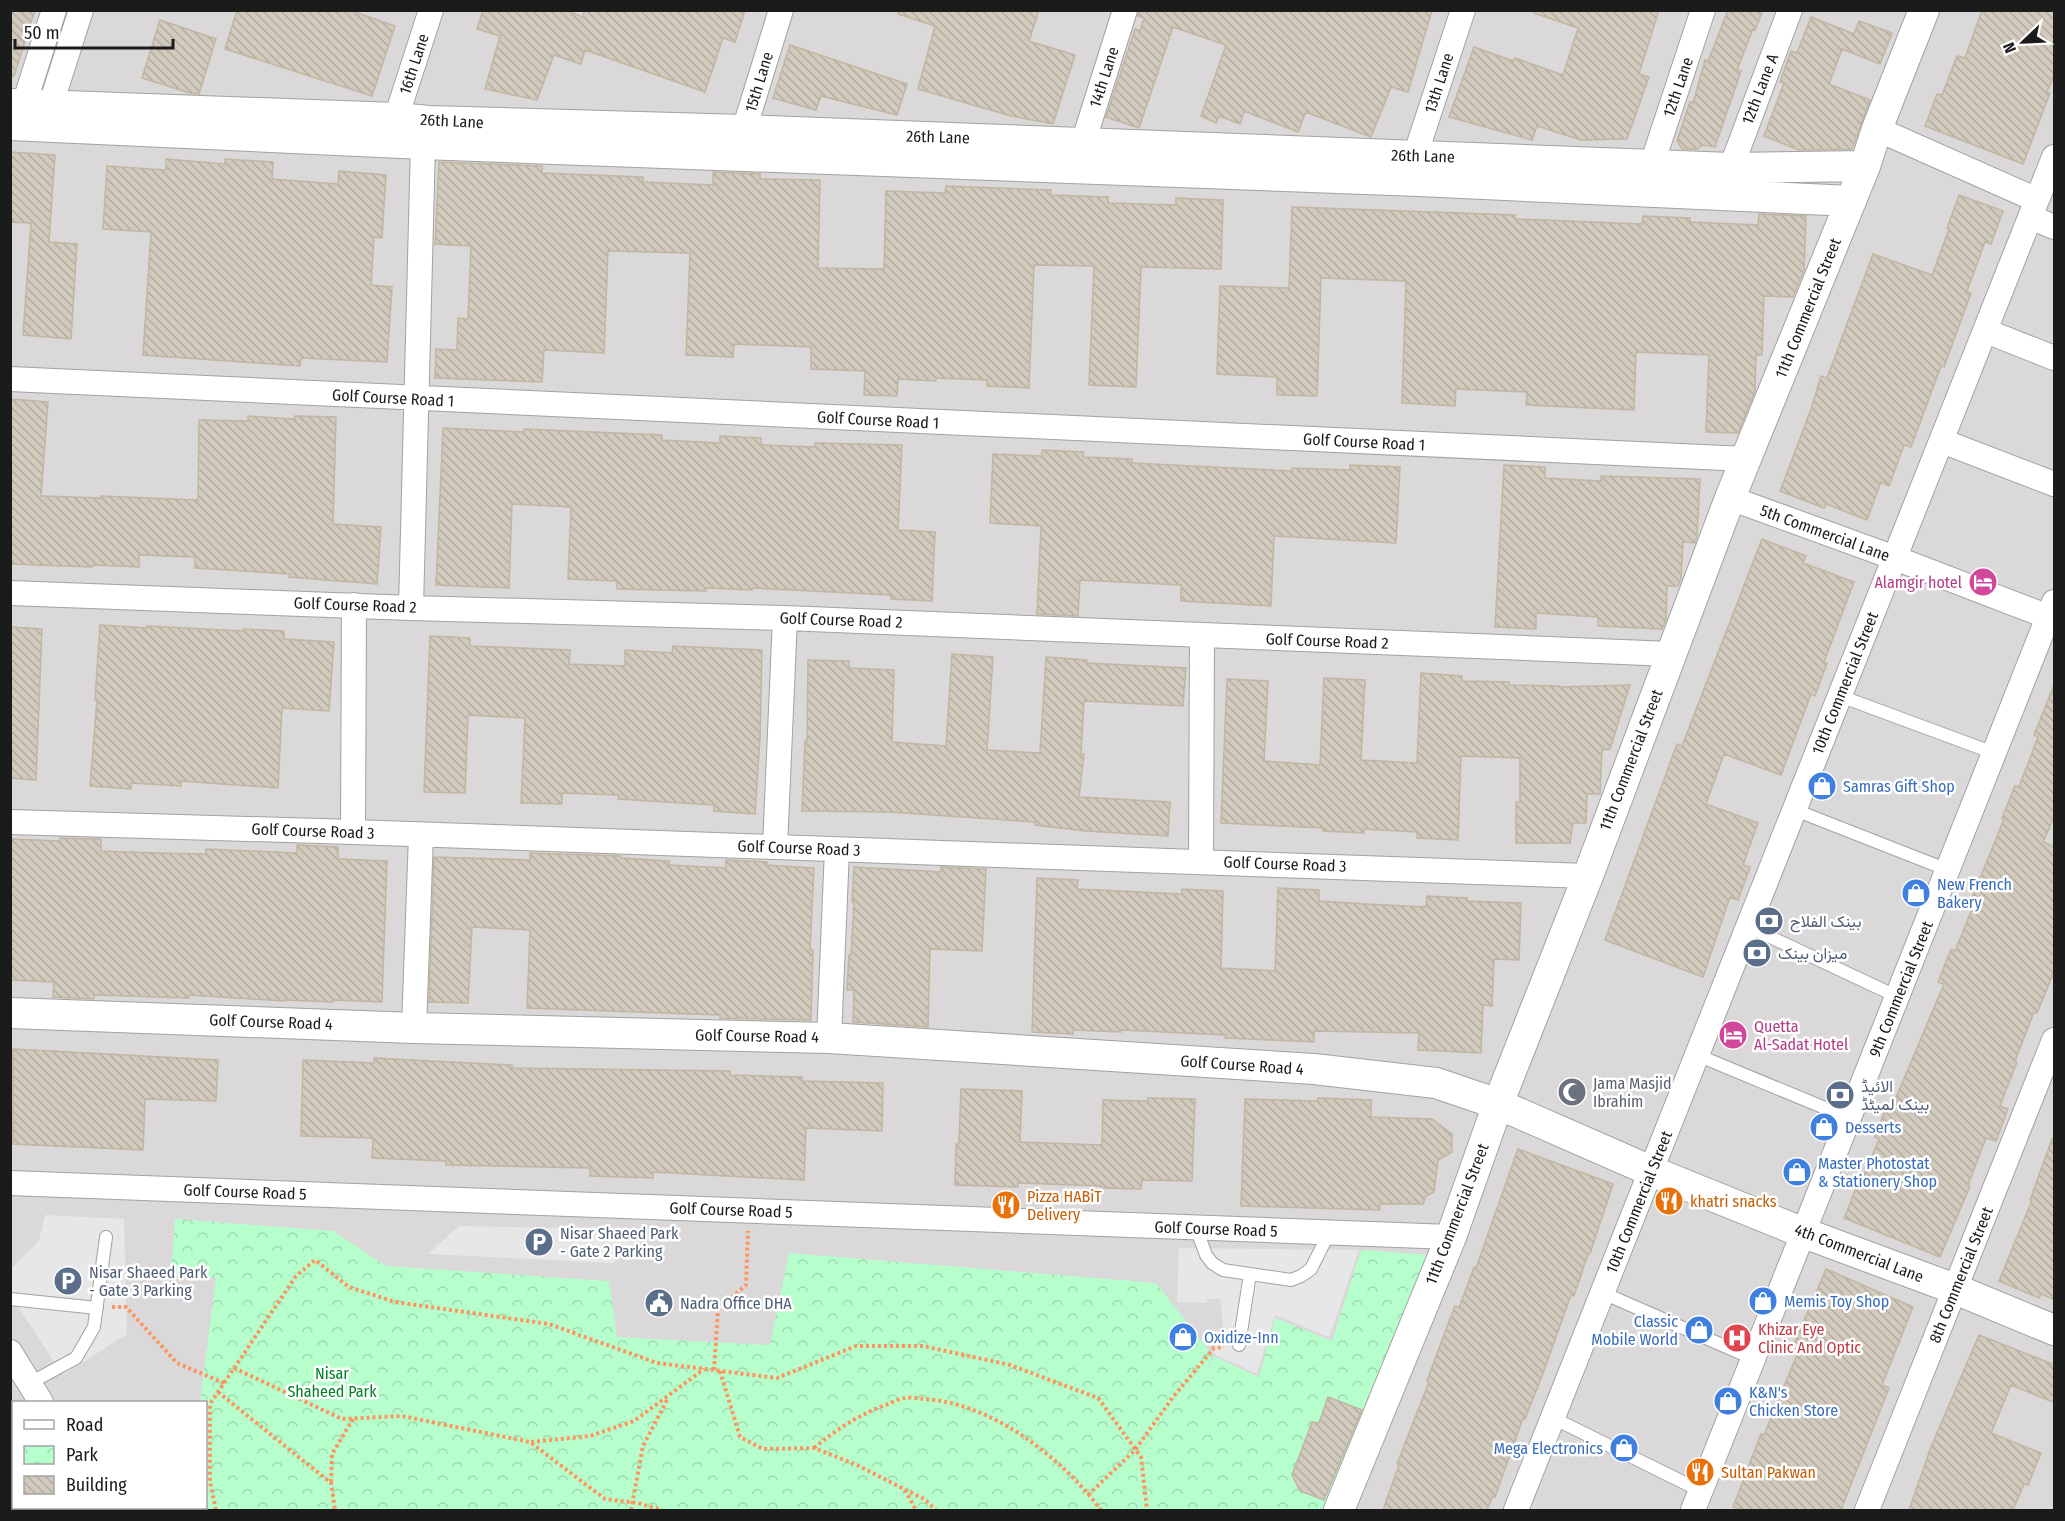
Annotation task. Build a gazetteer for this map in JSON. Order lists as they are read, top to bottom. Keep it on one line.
{"streets":{"street":["16th Lane","14th Lane","15th Lane","13th Lane","12th Lane","12th Lane A","26th Lane","11th Commercial Street","Golf Course Road 1","5th Commercial Lane","Golf Course Road 2","10th Commercial Street","Golf Course Road 3","9th Commercial Street","Golf Course Road 4","Golf Course Road 5","4th Commercial Lane","8th Commercial Street"]},"crossings":[["16th Lane","26th Lane"],["14th Lane","26th Lane"],["15th Lane","26th Lane"],["13th Lane","26th Lane"],["12th Lane","26th Lane"],["12th Lane A","26th Lane"],["26th Lane","11th Commercial Street"],["11th Commercial Street","Golf Course Road 1"],["11th Commercial Street","5th Commercial Lane"],["11th Commercial Street","Golf Course Road 2"],["11th Commercial Street","Golf Course Road 3"],["11th Commercial Street","Golf Course Road 4"],["11th Commercial Street","Golf Course Road 5"],["11th Commercial Street","4th Commercial Lane"],["5th Commercial Lane","10th Commercial Street"],["5th Commercial Lane","9th Commercial Street"],["10th Commercial Street","4th Commercial Lane"],["9th Commercial Street","4th Commercial Lane"],["Golf Course Road 4","4th Commercial Lane"],["4th Commercial Lane","8th Commercial Street"]],"parks":["Nisar Shaheed Park"],"places":{"hotel":["Alamgir hotel","Quetta Al-Sadat Hotel"],"shop":["Samras Gift Shop","New French Bakery","Desserts","Master Photostat & Stationery Shop","Memis Toy Shop","Classic Mobile World","Oxidize-Inn","K&N's Chicken Store","Mega Electronics"],"bank":["بینک الفلاح","میزان بینک","الائیڈ بینک لمیٹڈ"],"mosque":["Jama Masjid Ibrahim"],"restaurant":["khatri snacks","Pizza HABiT Delivery","Sultan Pakwan"],"parking":["Nisar Shaeed Park - Gate 2 Parking","Nisar Shaeed Park - Gate 3 Parking"],"public building":["Nadra Office DHA"],"hospital":["Khizar Eye Clinic And Optic"]},"legend":["Road","Park","Building"],"scale_bar":"50 m","north":"bottom left"}
